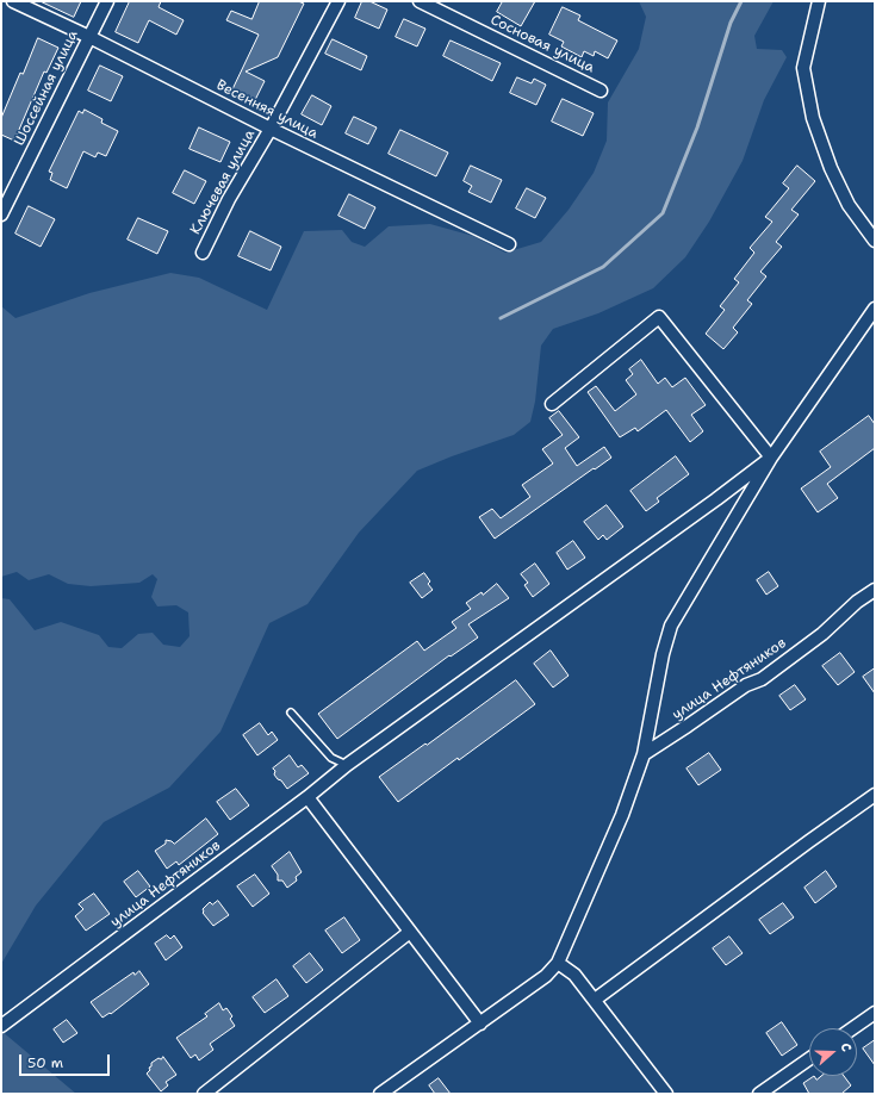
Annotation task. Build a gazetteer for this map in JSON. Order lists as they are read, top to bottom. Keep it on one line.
{"streets":{"street":["Сосновая улица","Шоссейная улица","Весенняя улица","Ключевая улица","улица Нефтяников"]},"crossings":[["Шоссейная улица","Весенняя улица"],["Весенняя улица","Ключевая улица"]],"scale_bar":"50 m","north":"right"}
